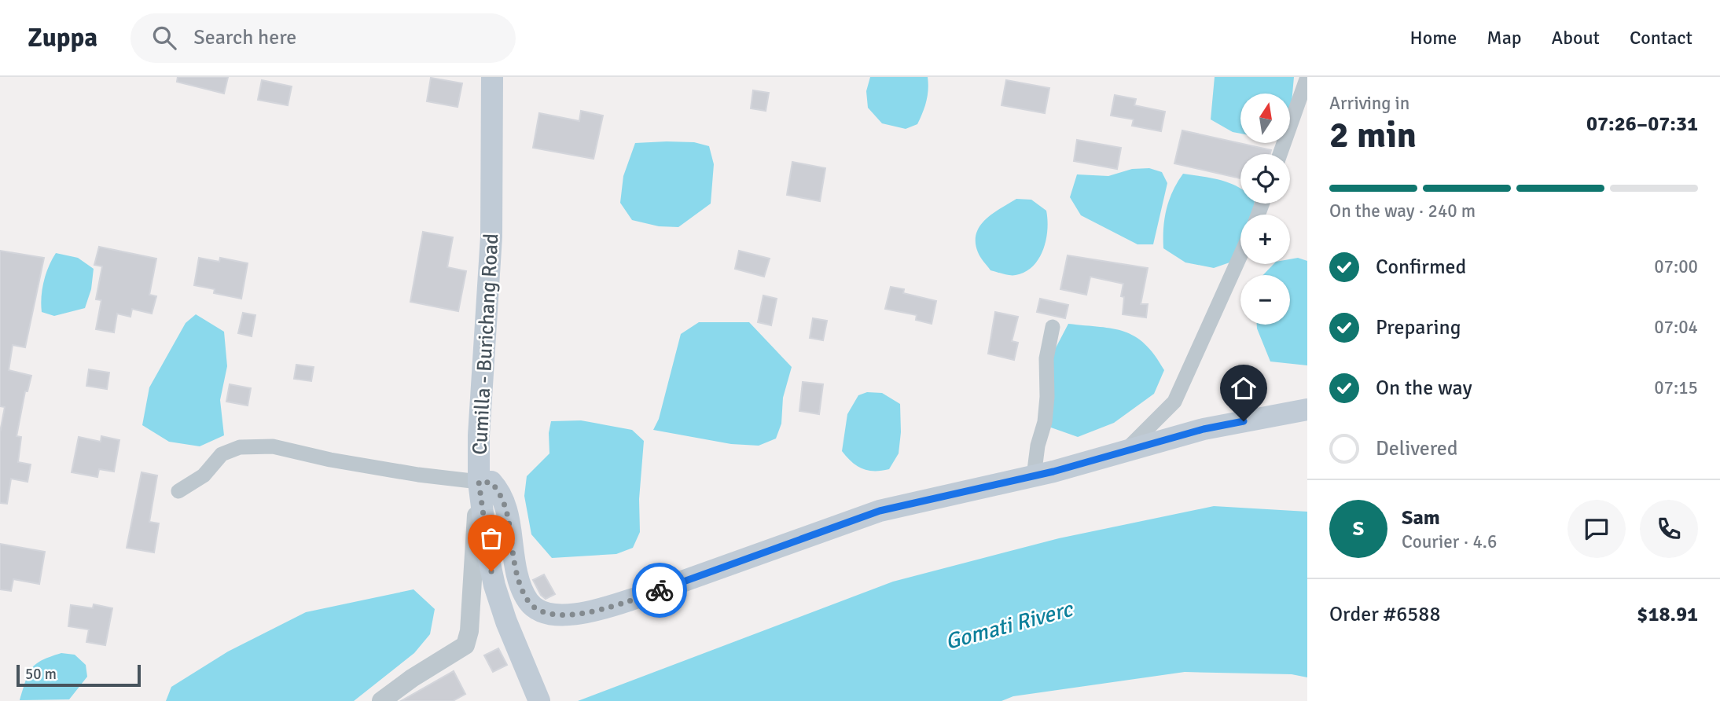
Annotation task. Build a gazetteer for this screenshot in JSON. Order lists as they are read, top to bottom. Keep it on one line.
{"streets":{"main road":["Cumilla - Burichang Road"]},"water":["Gomati Riverc"],"scale_bar":"50 m","north":"top","page":{"header":"Zuppa","search":"Search here","nav":["Home","Map","About","Contact"],"heading":["2 min","Arriving in","07:26–07:31"],"panel":["Sam","Courier · 4.6","Order #6588","$18.91"],"map_buttons":["+","−"],"bar":"On the way · 240 m","list":[["Confirmed","07:00"],["Preparing","07:04"],["On the way","07:15"],"Delivered"],"round":"S","scale":"50 m"}}
